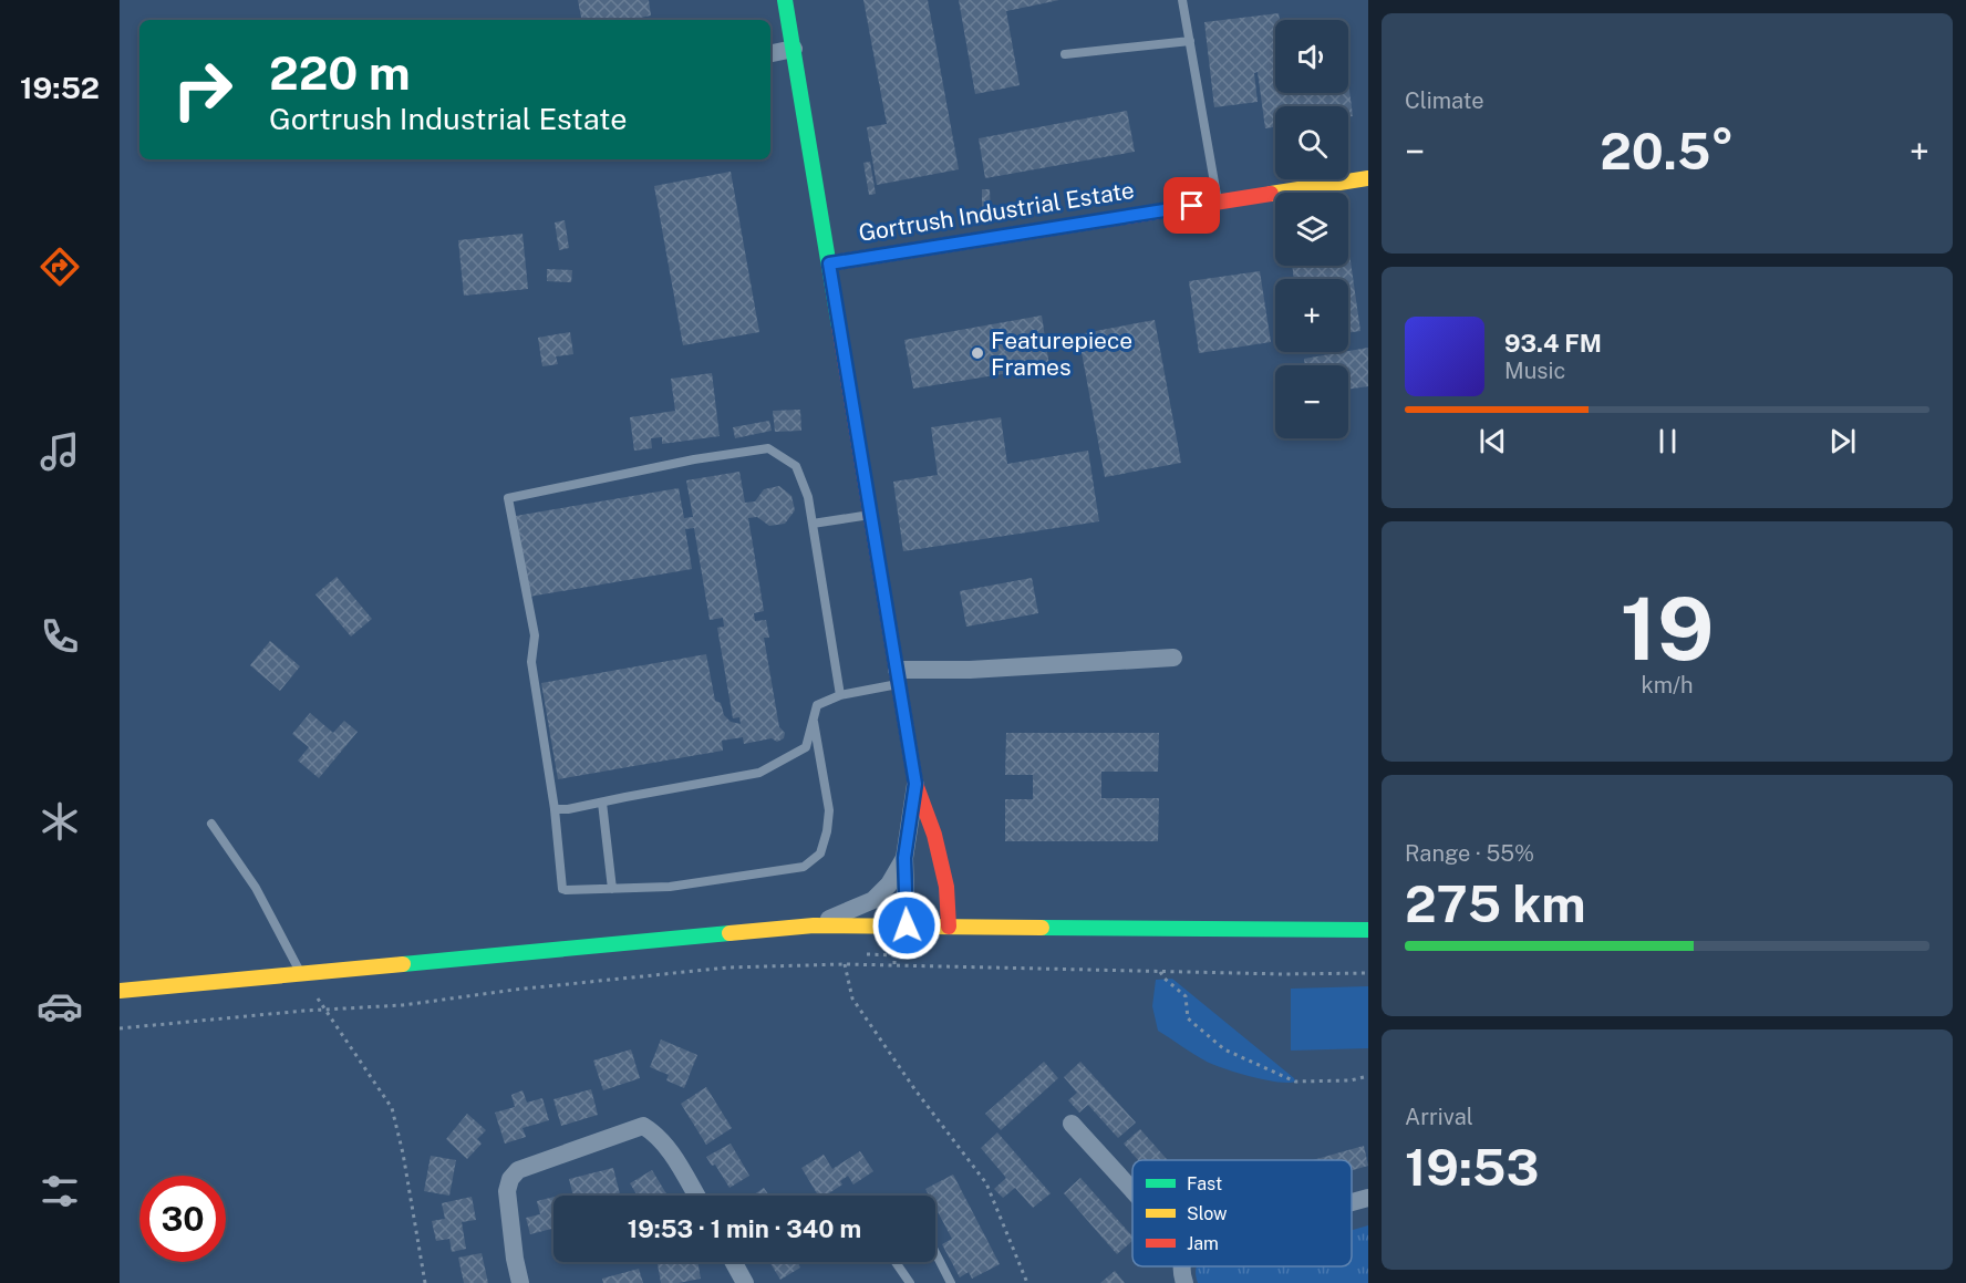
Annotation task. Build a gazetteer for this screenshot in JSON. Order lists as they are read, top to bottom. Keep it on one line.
{"streets":{"main road":["Gortrush Industrial Estate"]},"places":["Featurepiece Frames"],"legend":["Fast","Slow","Jam"],"page":{"tabs":"19:52","tile":["Climate",["19","km/h"],["Range · 55%","275 km"],["Arrival","19:53"]],"map_buttons":["+","−"],"turn":["220 m","Gortrush Industrial Estate"],"heat":["−","20.5°","+"],"song":["93.4 FM","Music"],"limit":"30","trip":"19:53 · 1 min · 340 m"}}
